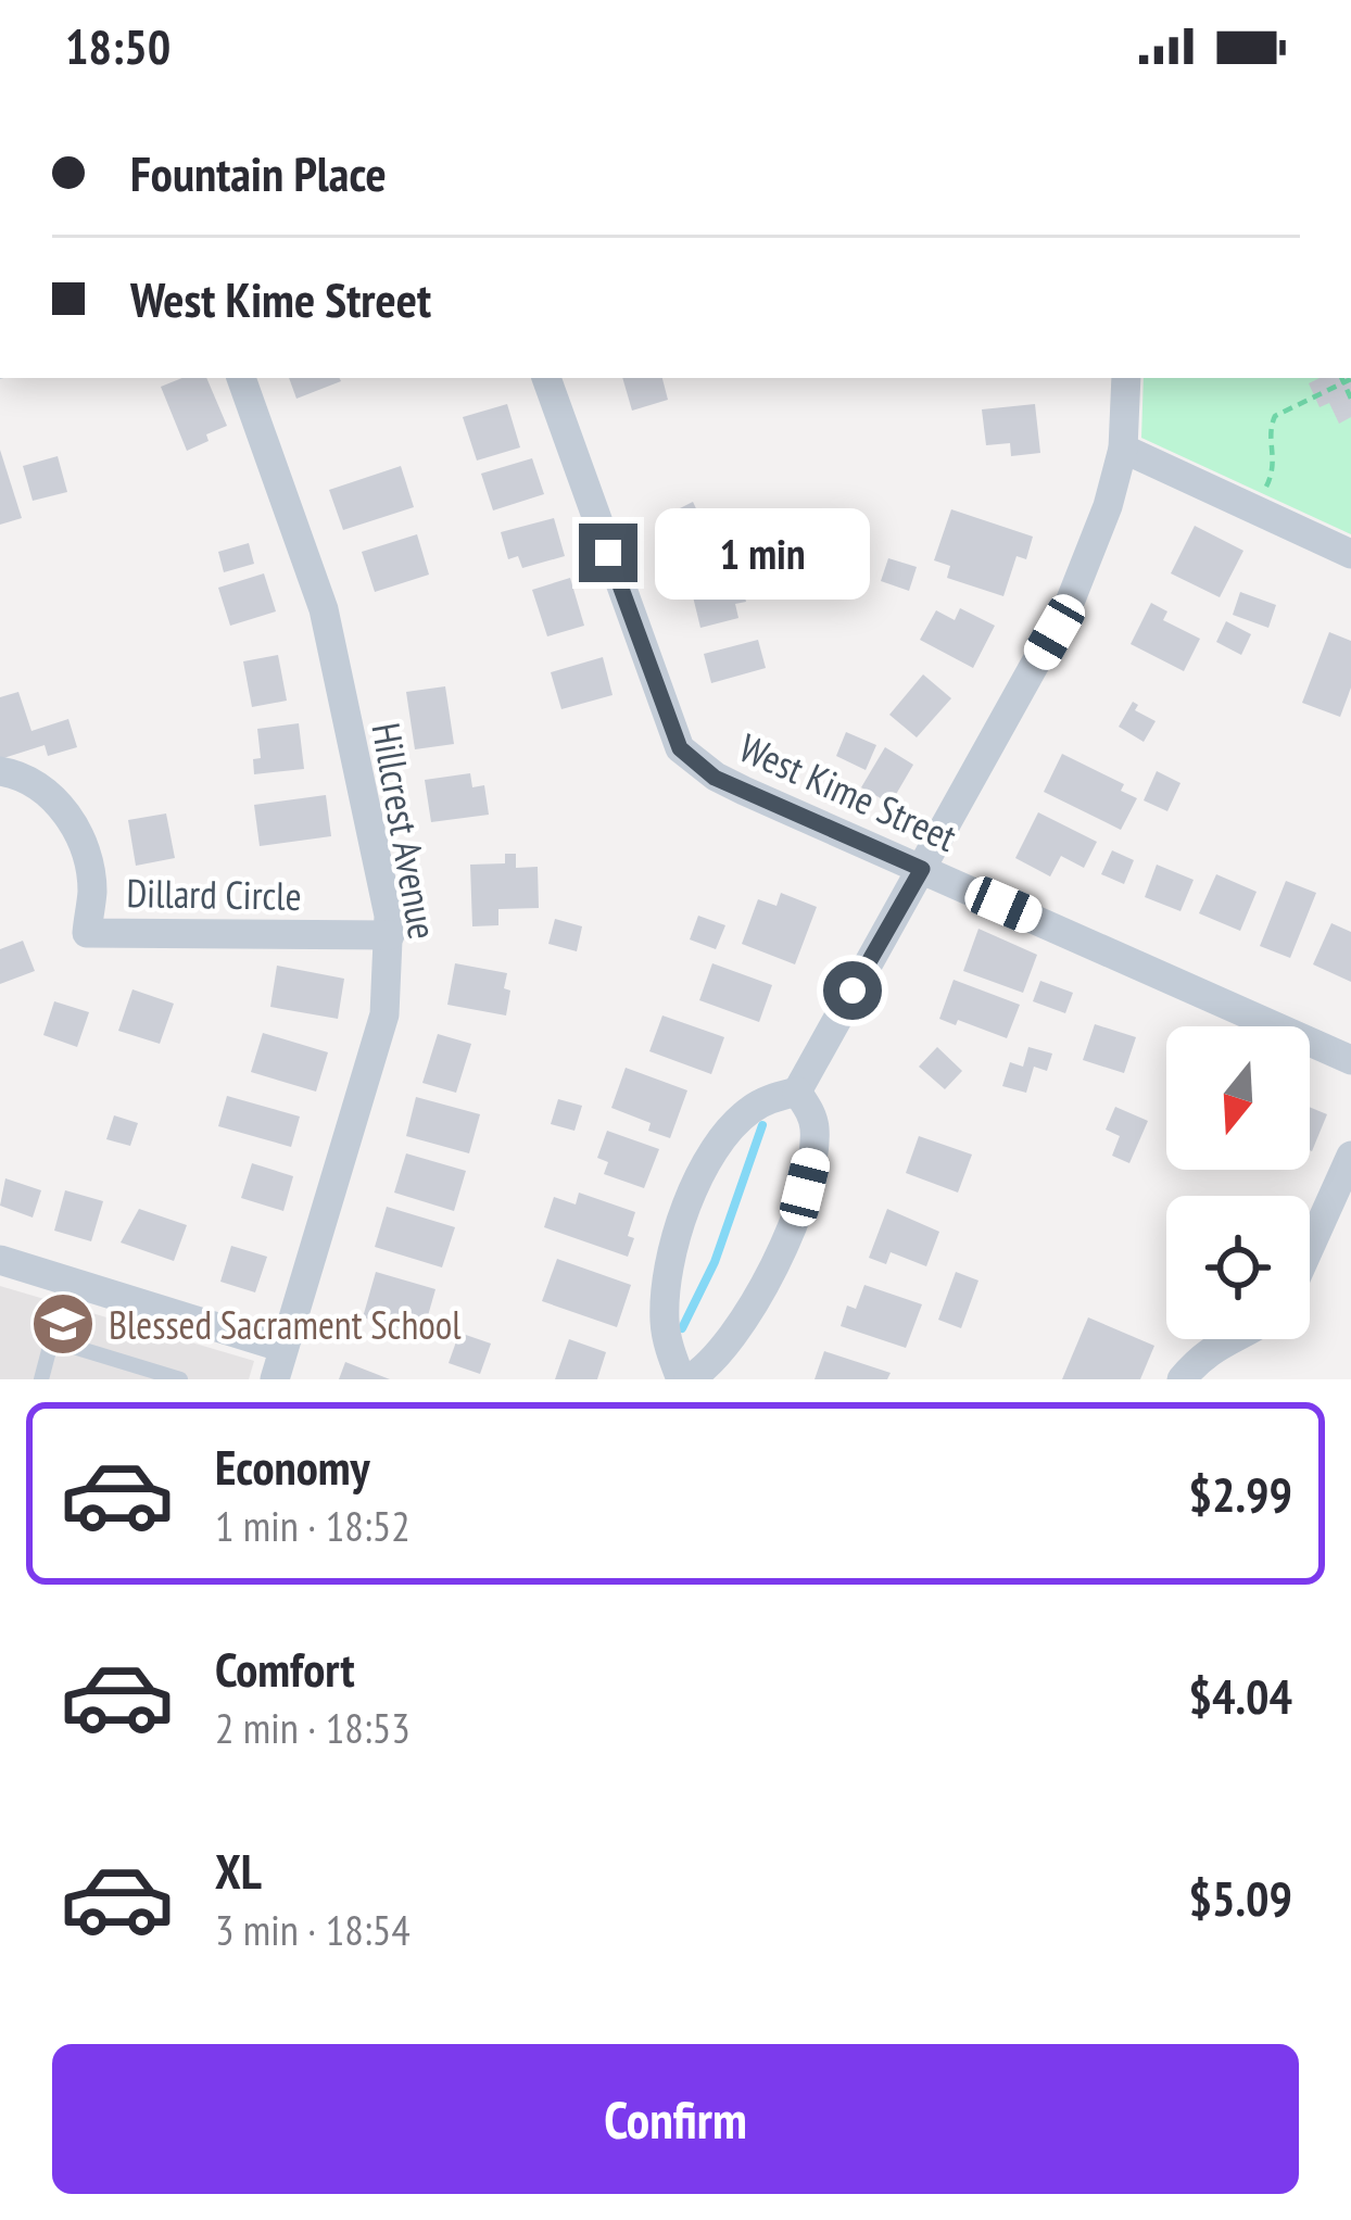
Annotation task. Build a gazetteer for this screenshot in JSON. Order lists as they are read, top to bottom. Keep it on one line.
{"streets":{"street":["West Kime Street","Hillcrest Avenue","Dillard Circle"]},"crossings":[["Hillcrest Avenue","Dillard Circle"]],"places":{"school or university":["Blessed Sacrament School"]},"north":"bottom","page":{"status":"18:50","banner":["Fountain Place","West Kime Street"],"bubble":"1 min","list":[{"name":"Economy","note":"1 min · 18:52","value":"$2.99"},{"name":"Comfort","note":"2 min · 18:53","value":"$4.04"},{"name":"XL","note":"3 min · 18:54","value":"$5.09"}],"buttons":"Confirm"}}
